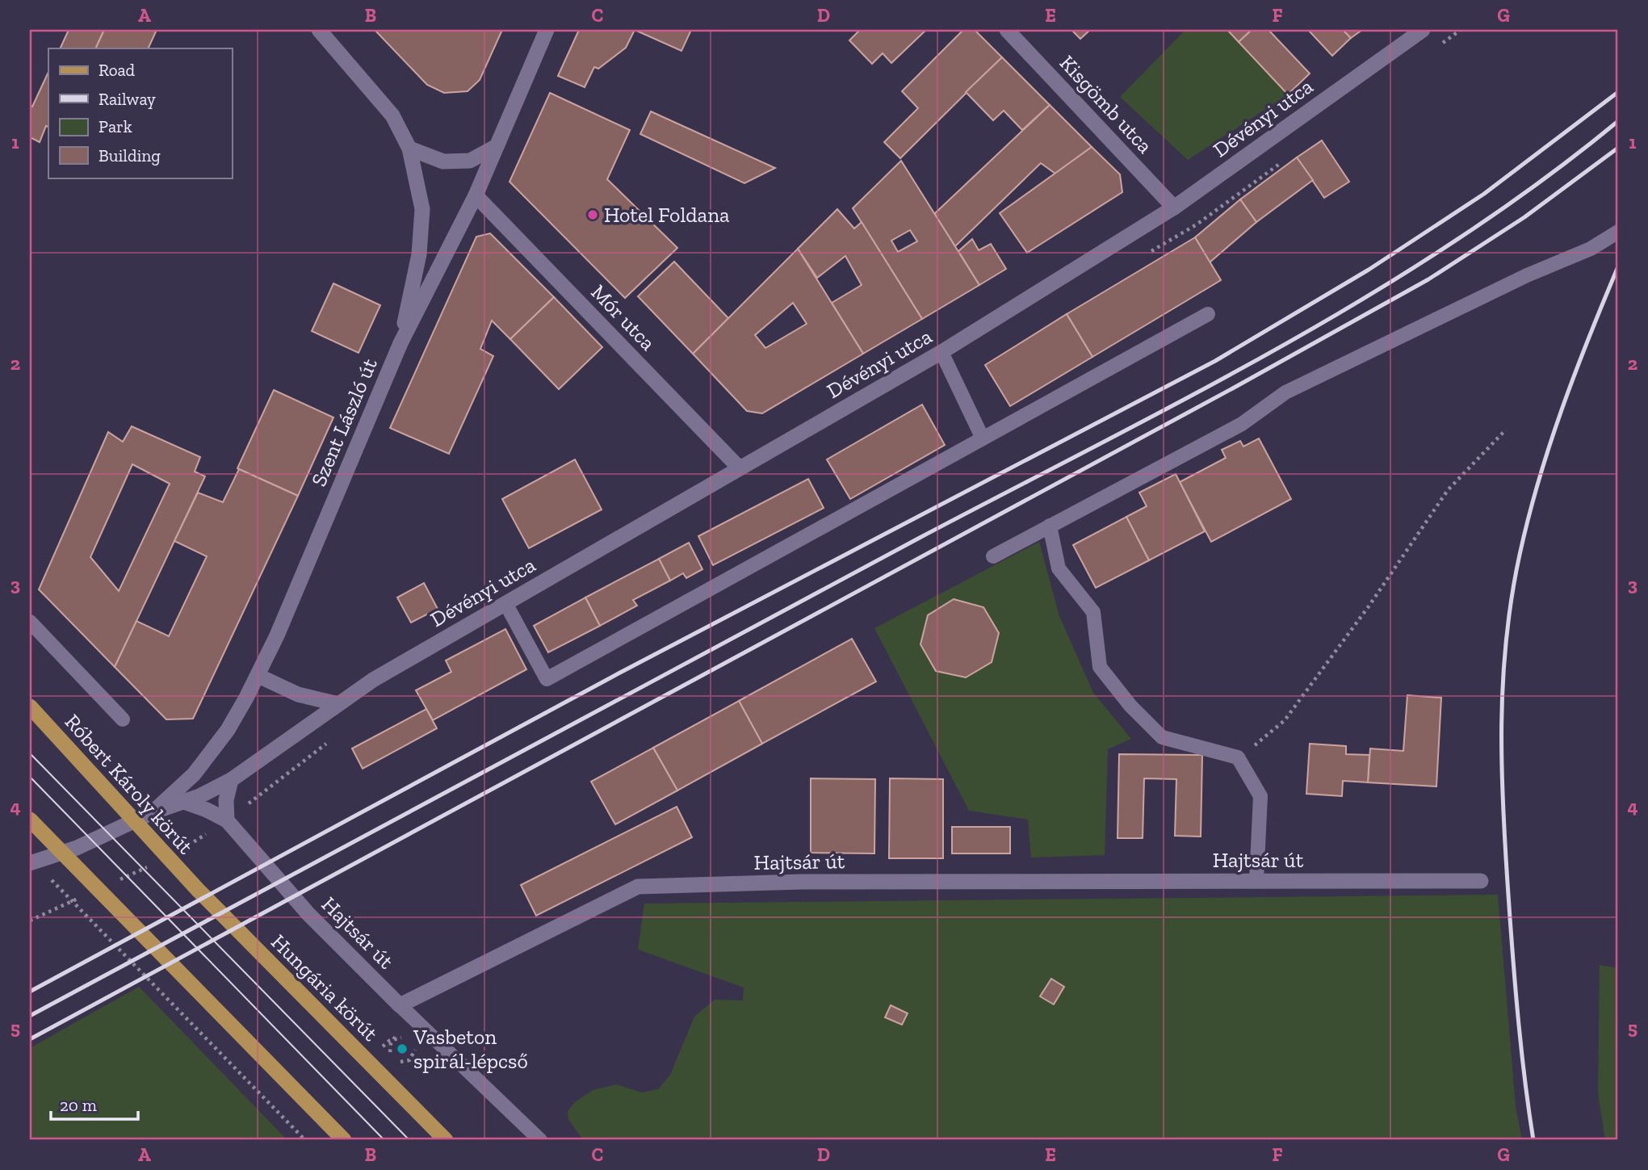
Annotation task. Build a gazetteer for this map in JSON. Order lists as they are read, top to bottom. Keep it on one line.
{"streets":{"main road":["Róbert Károly körút","Hungária körút"],"street":["Kisgömb utca","Dévényi utca","Mór utca","Szent László út","Hajtsár út"]},"crossings":[["Kisgömb utca","Dévényi utca"],["Dévényi utca","Mór utca"],["Dévényi utca","Szent László út"],["Dévényi utca","Hajtsár út"],["Mór utca","Szent László út"],["Róbert Károly körút","Hungária körút"]],"places":["Hotel Foldana","Vasbeton spirál-lépcső"],"legend":["Road","Railway","Park","Building"],"scale_bar":"20 m","grid":{"columns":["A","B","C","D","E","F","G"],"rows":["1","2","3","4","5"]}}
